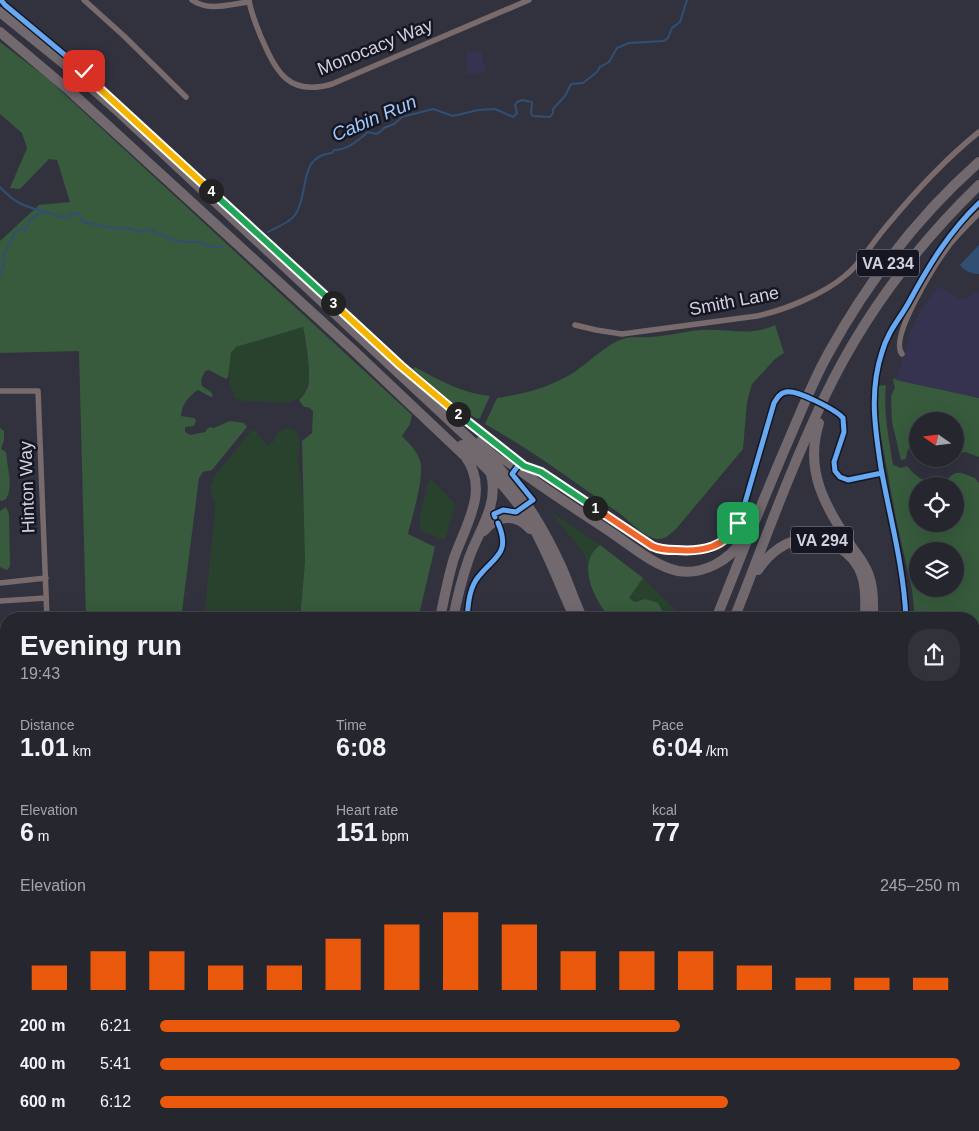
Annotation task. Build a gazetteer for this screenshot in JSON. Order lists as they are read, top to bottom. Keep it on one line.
{"streets":{"highway":["VA 234","VA 294"],"street":["Monocacy Way","Smith Lane","Hinton Way"]},"crossings":[["VA 234","VA 294"]],"water":["Cabin Run"],"north":"left","page":{"pins":["4","3","2","1"],"heading":["Evening run","19:43"],"stats":[["Distance","1.01 km"],["Time","6:08"],["Pace","6:04 /km"],["Elevation","6 m"],["Heart rate","151 bpm"],["kcal","77"]],"chart":["Elevation","245–250 m"],"list":[{"name":"200 m","note":"6:21"},{"name":"400 m","note":"5:41"},{"name":"600 m","note":"6:12"}]}}
